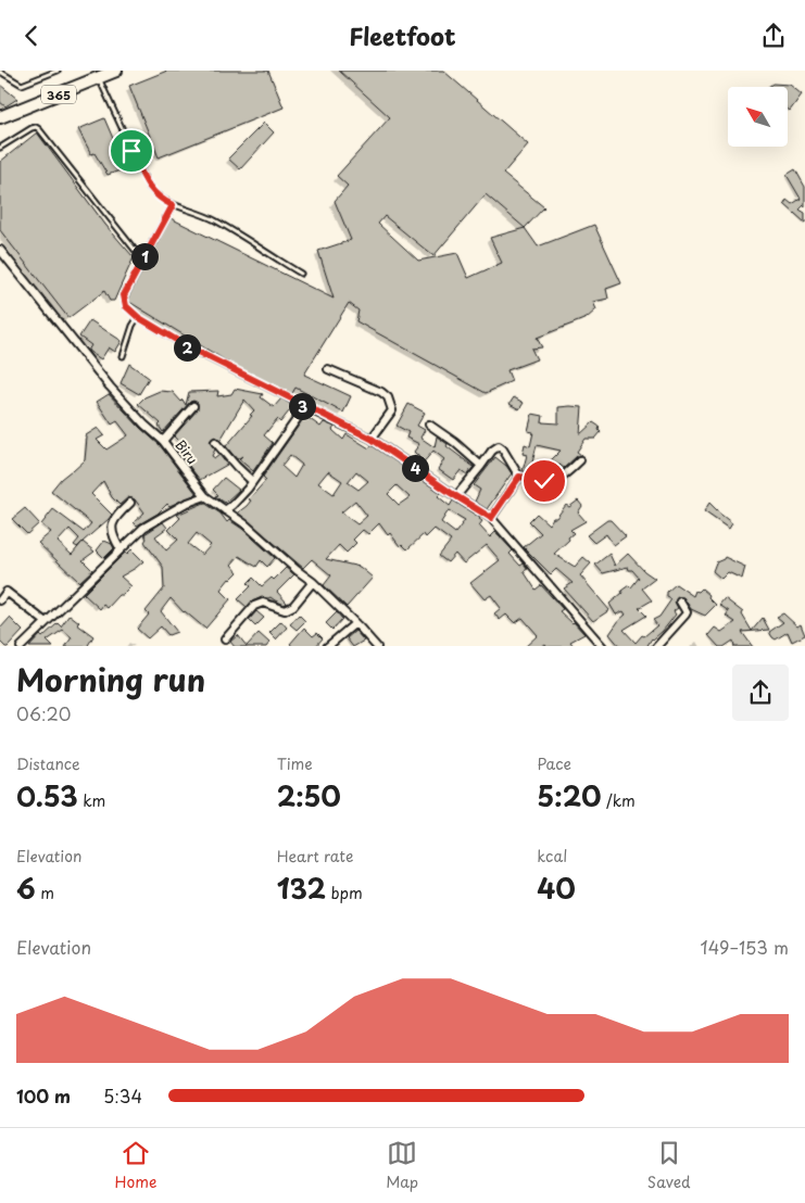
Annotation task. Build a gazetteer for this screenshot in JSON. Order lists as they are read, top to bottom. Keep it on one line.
{"streets":{"main road":["365"],"street":["Biru"]},"north":"top left","page":{"header":"Fleetfoot","pins":["1","2","3","4"],"heading":["Morning run","06:20"],"stats":[["Distance","0.53 km"],["Time","2:50"],["Pace","5:20 /km"],["Elevation","6 m"],["Heart rate","132 bpm"],["kcal","40"]],"chart":["Elevation","149–153 m"],"list":[{"name":"100 m","note":"5:34"}],"tabs":["Home","Map","Saved"]}}
